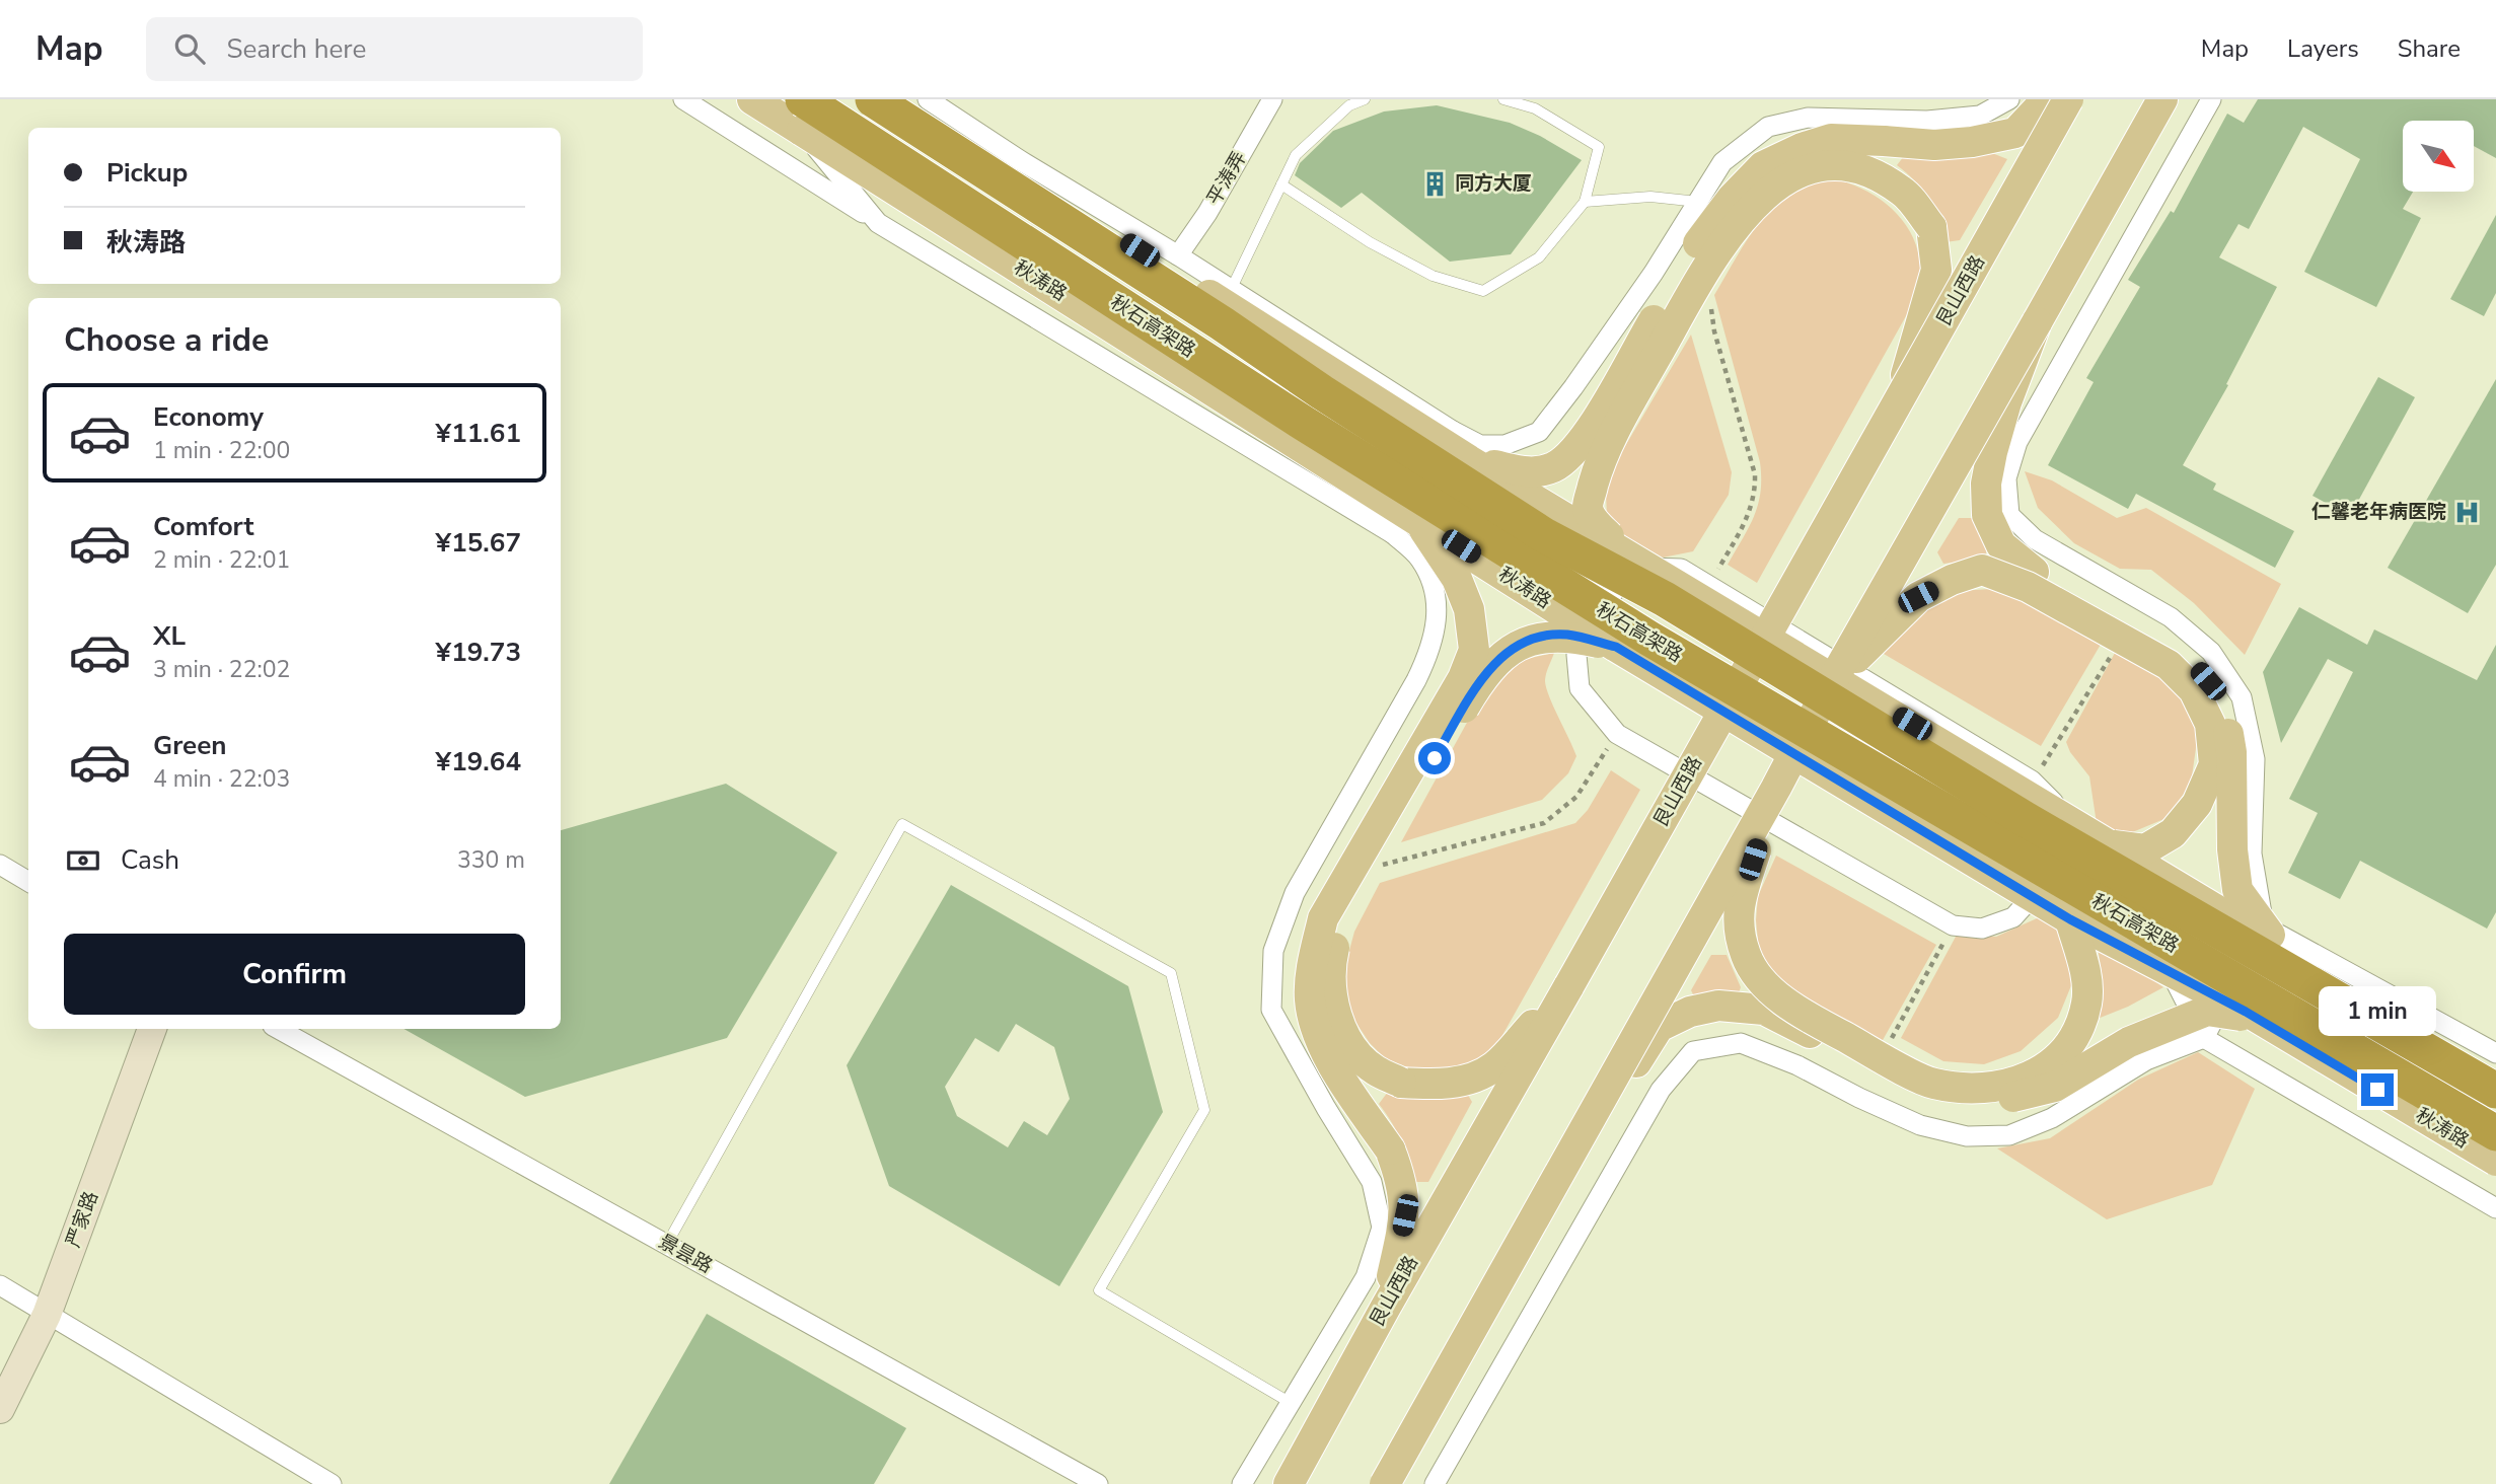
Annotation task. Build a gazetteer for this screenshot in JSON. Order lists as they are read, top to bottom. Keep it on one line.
{"streets":{"highway":["秋石高架路"],"main road":["秋涛路","艮山西路"],"street":["平涛弄","严家路","景昙路"]},"crossings":[["秋涛路","秋石高架路"]],"places":{"building":["同方大厦"],"hospital":["仁馨老年病医院"]},"north":"bottom right","page":{"header":"Map","search":"Search here","nav":["Map","Layers","Share"],"banner":["Pickup","秋涛路"],"heading":"Choose a ride","list":[{"name":"Economy","note":"1 min · 22:00","value":"¥11.61"},{"name":"Comfort","note":"2 min · 22:01","value":"¥15.67"},{"name":"XL","note":"3 min · 22:02","value":"¥19.73"},{"name":"Green","note":"4 min · 22:03","value":"¥19.64"}],"pay":["Cash","330 m"],"buttons":"Confirm","bubble":"1 min"}}
